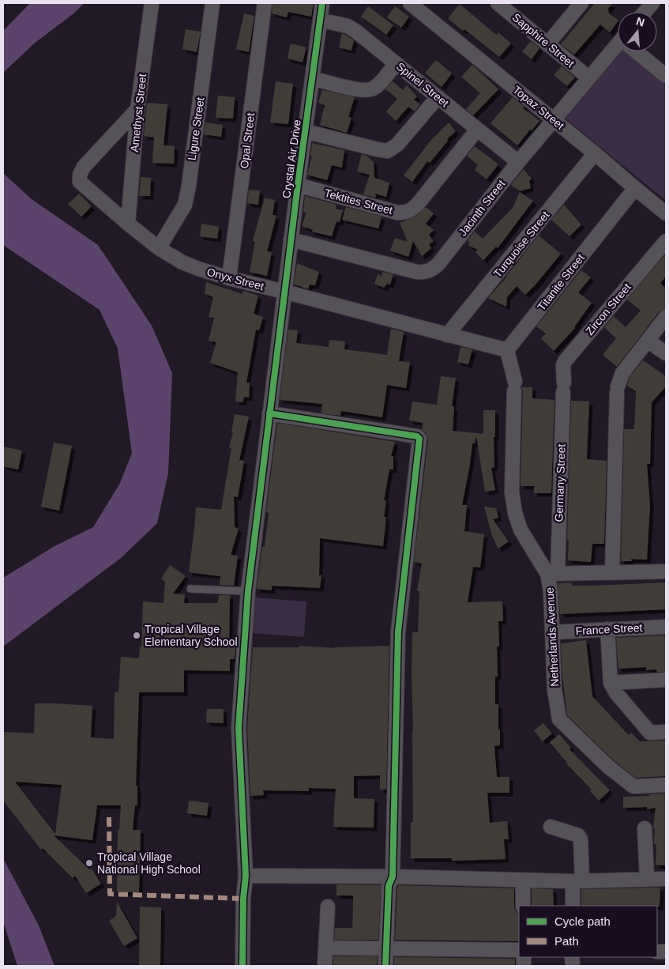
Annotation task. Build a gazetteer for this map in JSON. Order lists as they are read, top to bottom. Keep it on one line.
{"streets":{"street":["Sapphire Street","Spinel Street","Topaz Street","Amethyst Street","Ligure Street","Opal Street","Crystal Air Drive","Tektites Street","Jacinth Street","Turquoise Street","Onyx Street","Titanite Street","Zircon Street","Germany Street","France Street","Netherlands Avenue"]},"crossings":[["Sapphire Street","Jacinth Street"],["Spinel Street","Crystal Air Drive"],["Spinel Street","Tektites Street"],["Spinel Street","Jacinth Street"],["Topaz Street","Jacinth Street"],["Topaz Street","Turquoise Street"],["Topaz Street","Titanite Street"],["Amethyst Street","Onyx Street"],["Ligure Street","Onyx Street"],["Opal Street","Onyx Street"],["Crystal Air Drive","Tektites Street"],["Crystal Air Drive","Jacinth Street"],["Crystal Air Drive","Onyx Street"],["Turquoise Street","Onyx Street"],["Onyx Street","Titanite Street"],["Onyx Street","Netherlands Avenue"],["Titanite Street","Netherlands Avenue"],["Zircon Street","Germany Street"],["Germany Street","Netherlands Avenue"],["France Street","Netherlands Avenue"]],"places":["Tropical Village Elementary School","Tropical Village National High School"],"legend":["Cycle path","Path"],"north":"top"}
